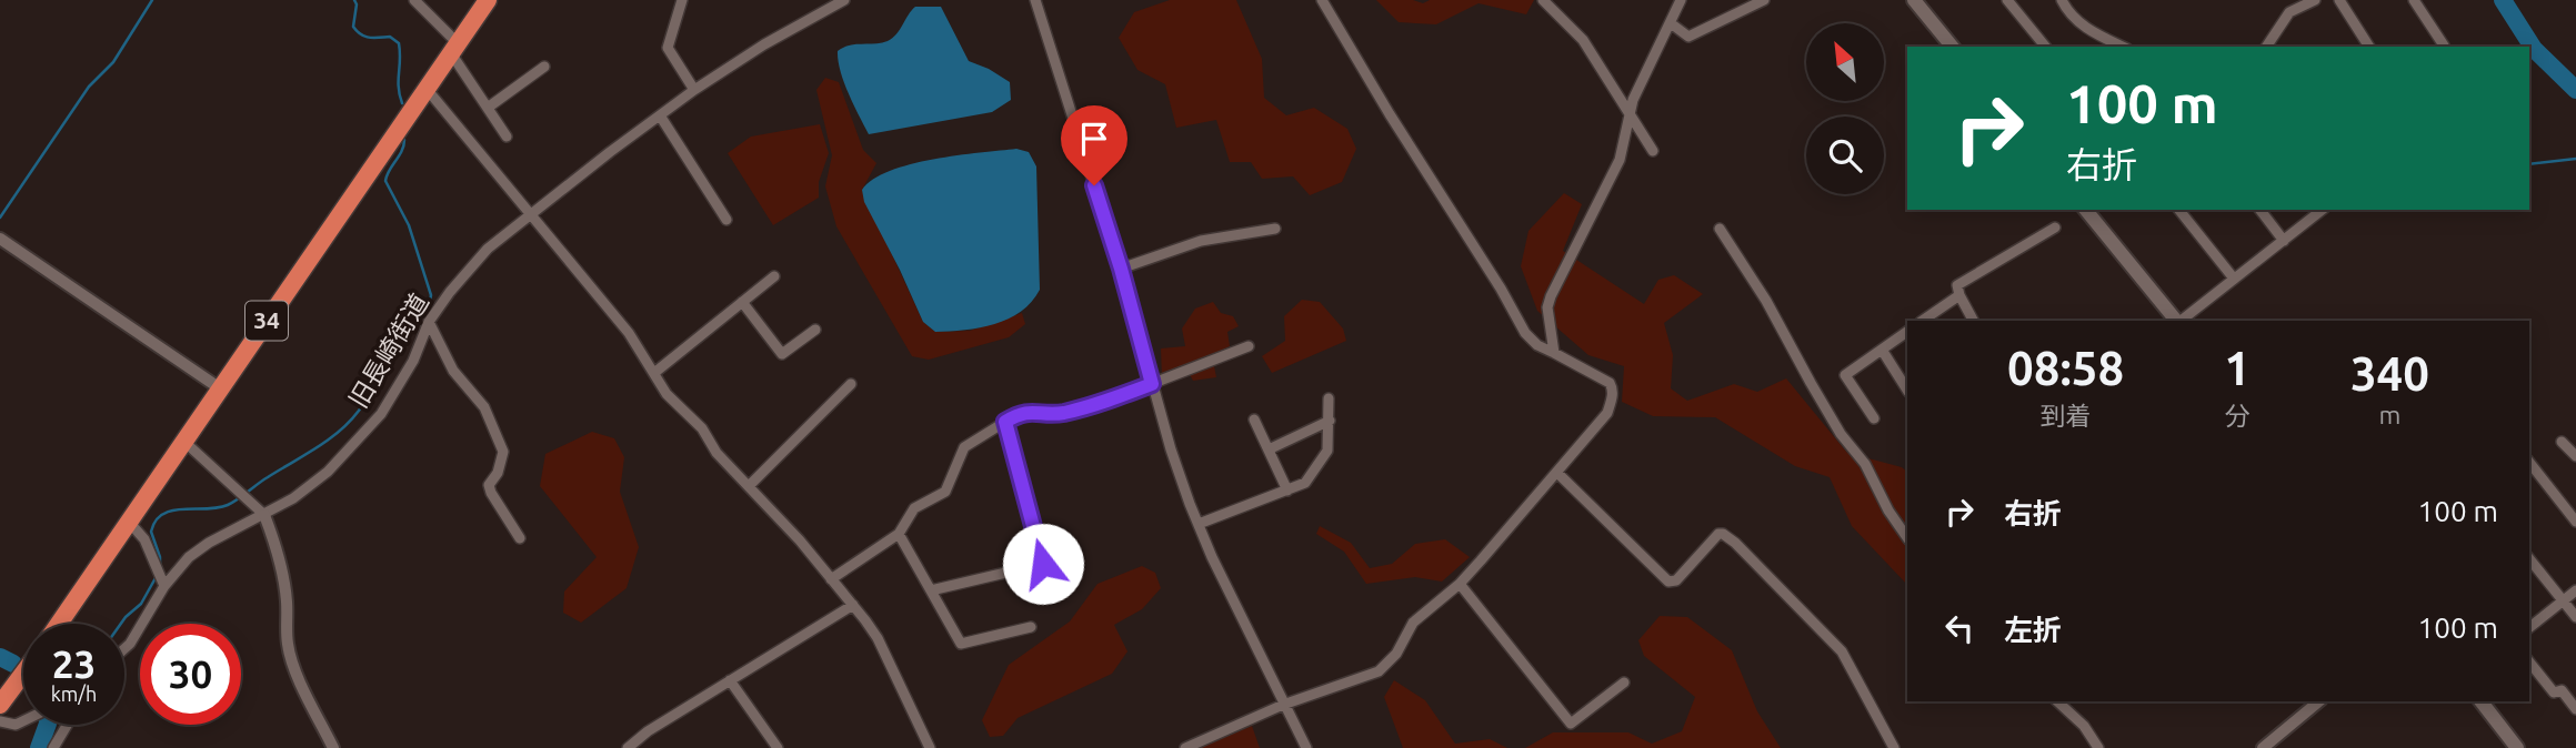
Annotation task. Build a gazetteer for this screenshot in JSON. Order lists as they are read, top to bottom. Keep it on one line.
{"streets":{"highway":["34"],"street":["旧長崎街道"]},"north":"top left","page":{"turn":["100 m","右折"],"eta":["08:58","到着","1","分","340","m"],"list":[{"name":"右折","value":"100 m"},{"name":"左折","value":"100 m"}],"speed":"23 km/h","limit":"30"}}
